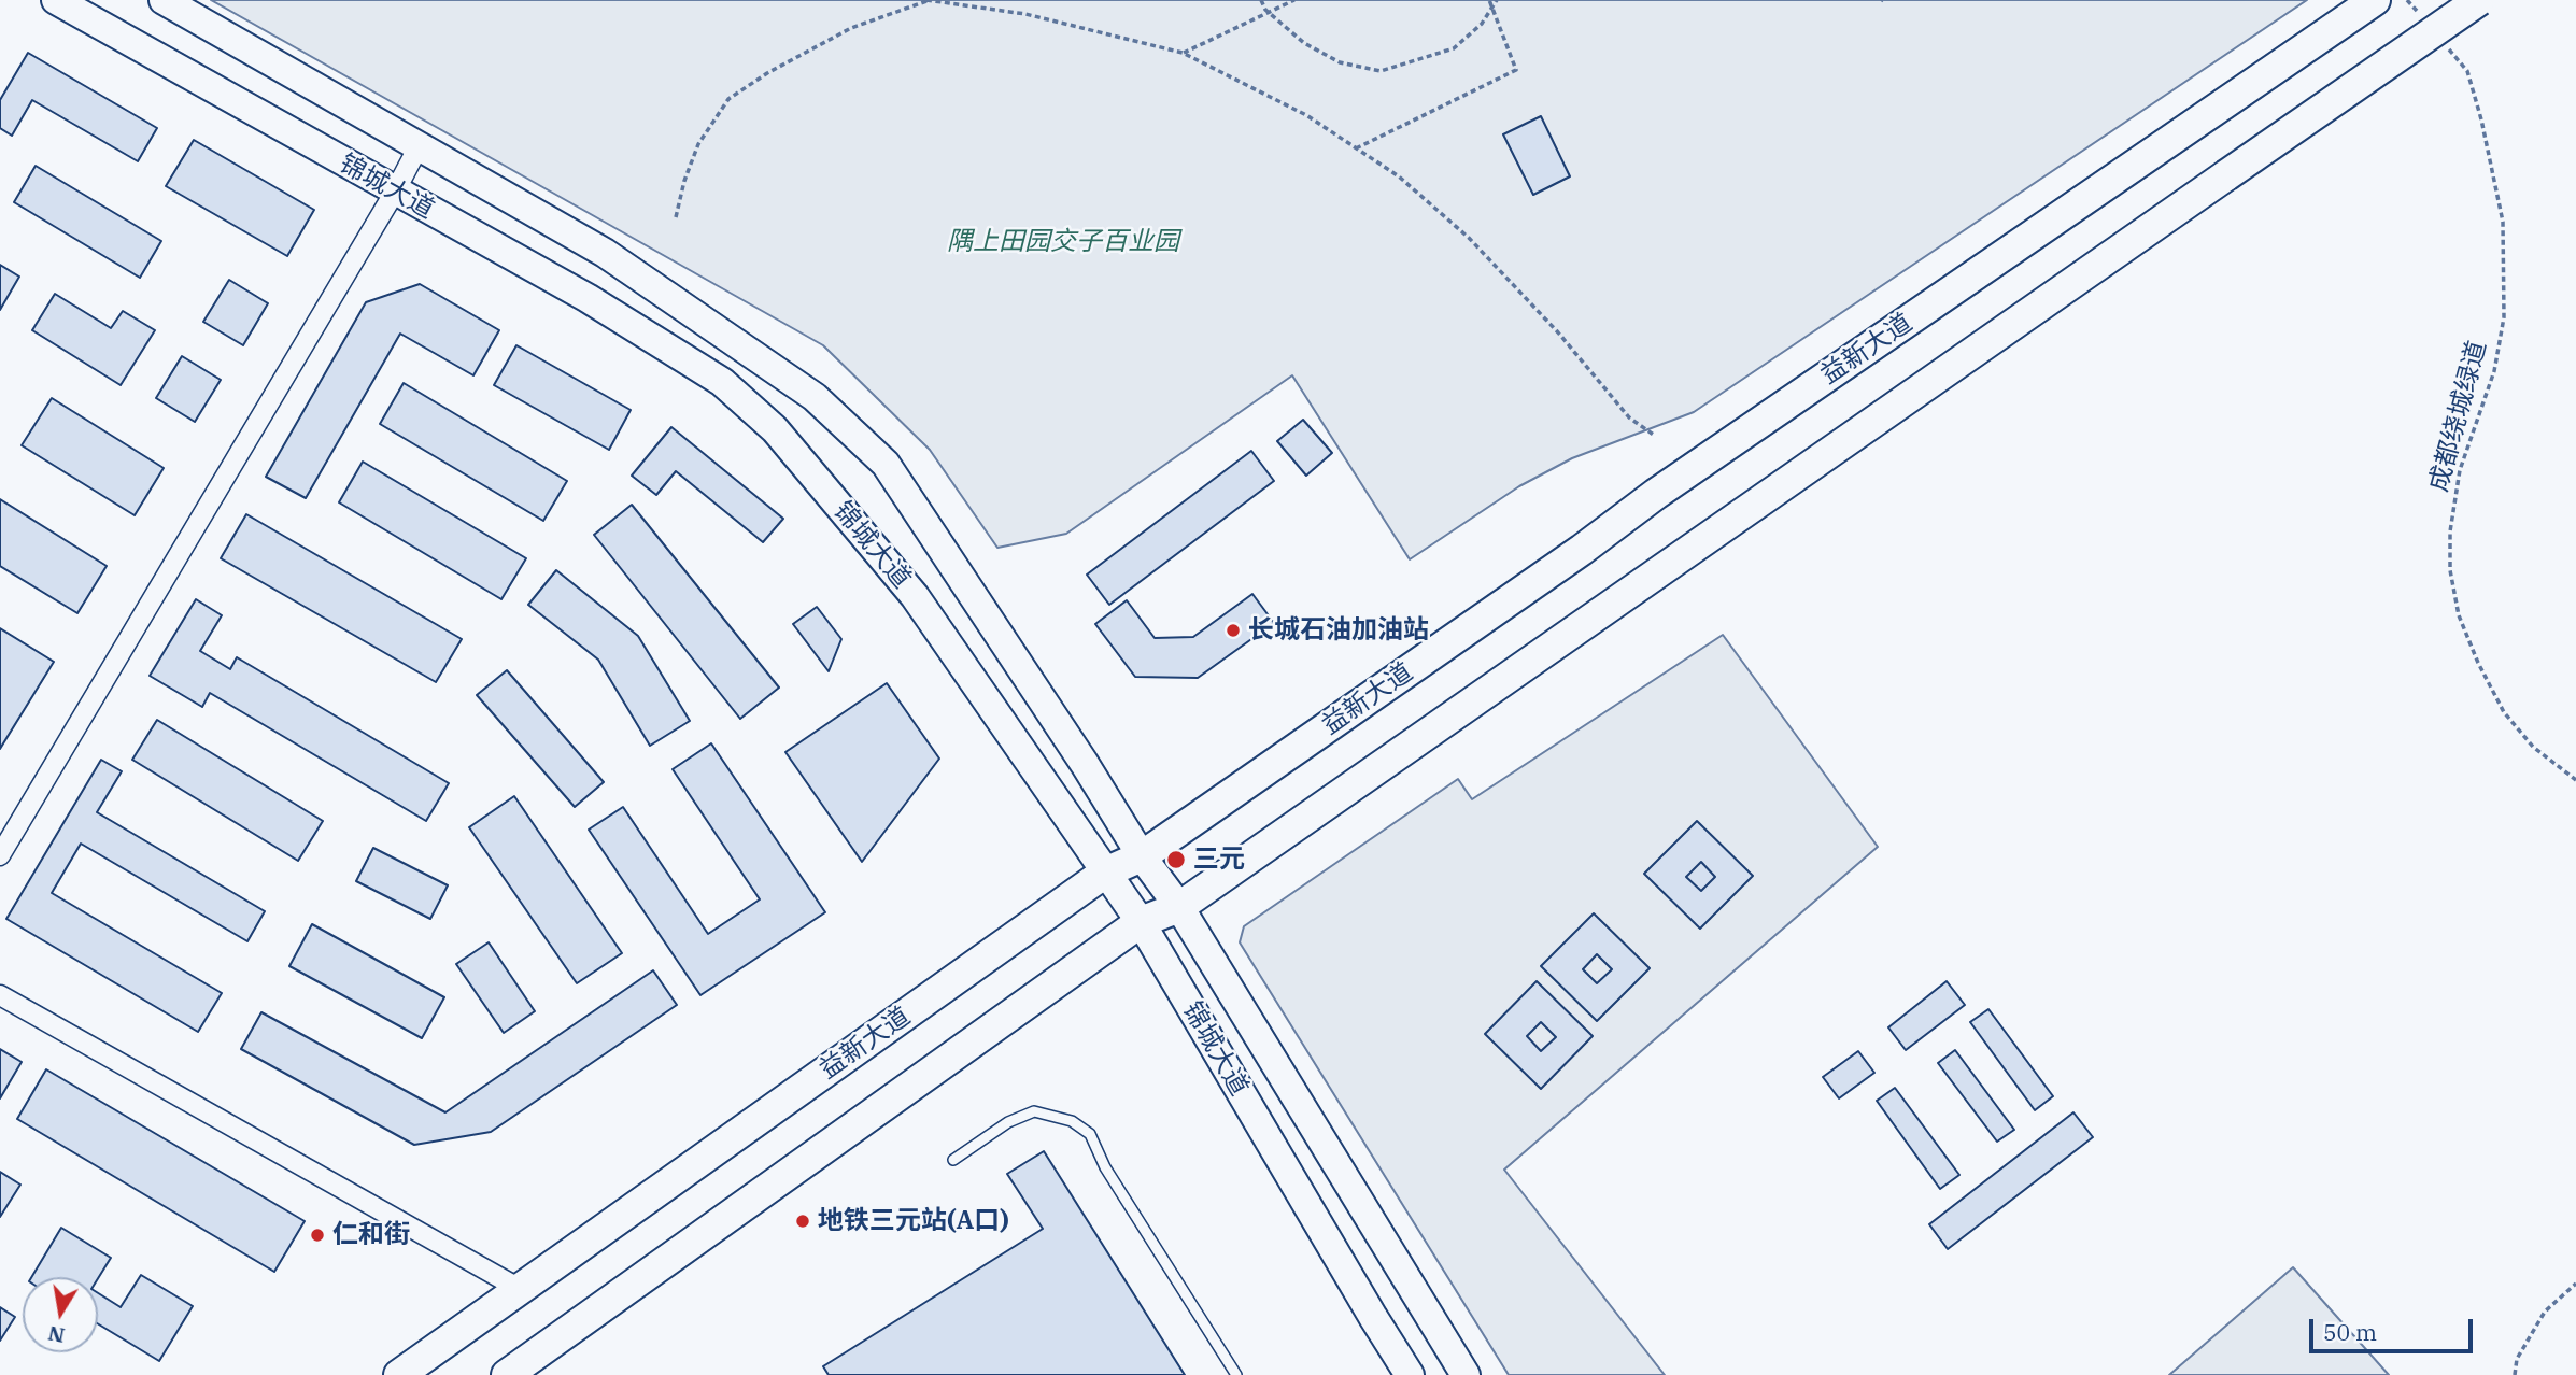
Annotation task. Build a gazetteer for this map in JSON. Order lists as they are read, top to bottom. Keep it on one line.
{"streets":{"main road":["锦城大道","益新大道"],"path":["成都绕城绿道"]},"crossings":[["锦城大道","益新大道"]],"parks":["隅上田园交子百业园"],"places":["长城石油加油站","三元","地铁三元站(A口)","仁和街"],"scale_bar":"50 m","north":"bottom"}
